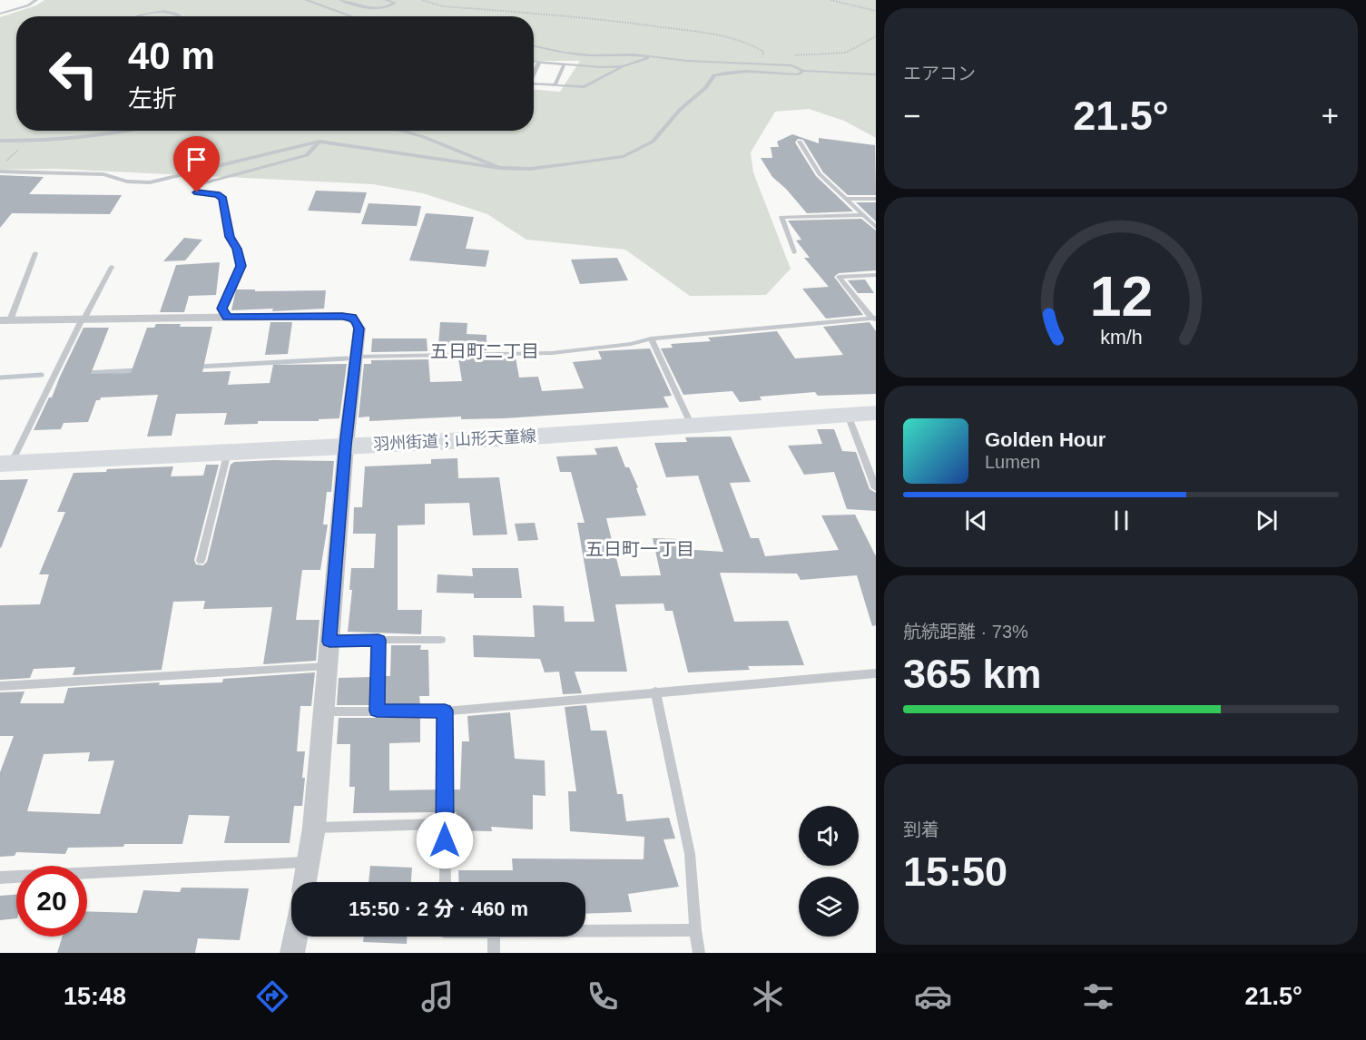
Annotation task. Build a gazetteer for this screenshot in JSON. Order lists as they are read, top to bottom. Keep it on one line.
{"streets":{"main road":["羽州街道；山形天童線"]},"districts":["五日町二丁目","五日町一丁目"],"page":{"tile":["エアコン",["航続距離 · 73%","365 km"],["到着","15:50"]],"turn":["40 m","左折"],"heat":["−","21.5°","+"],"song":["Golden Hour","Lumen"],"limit":"20","trip":"15:50 · 2 分 · 460 m","tabs":["15:48","21.5°"],"gauge":["12","km/h"]}}
